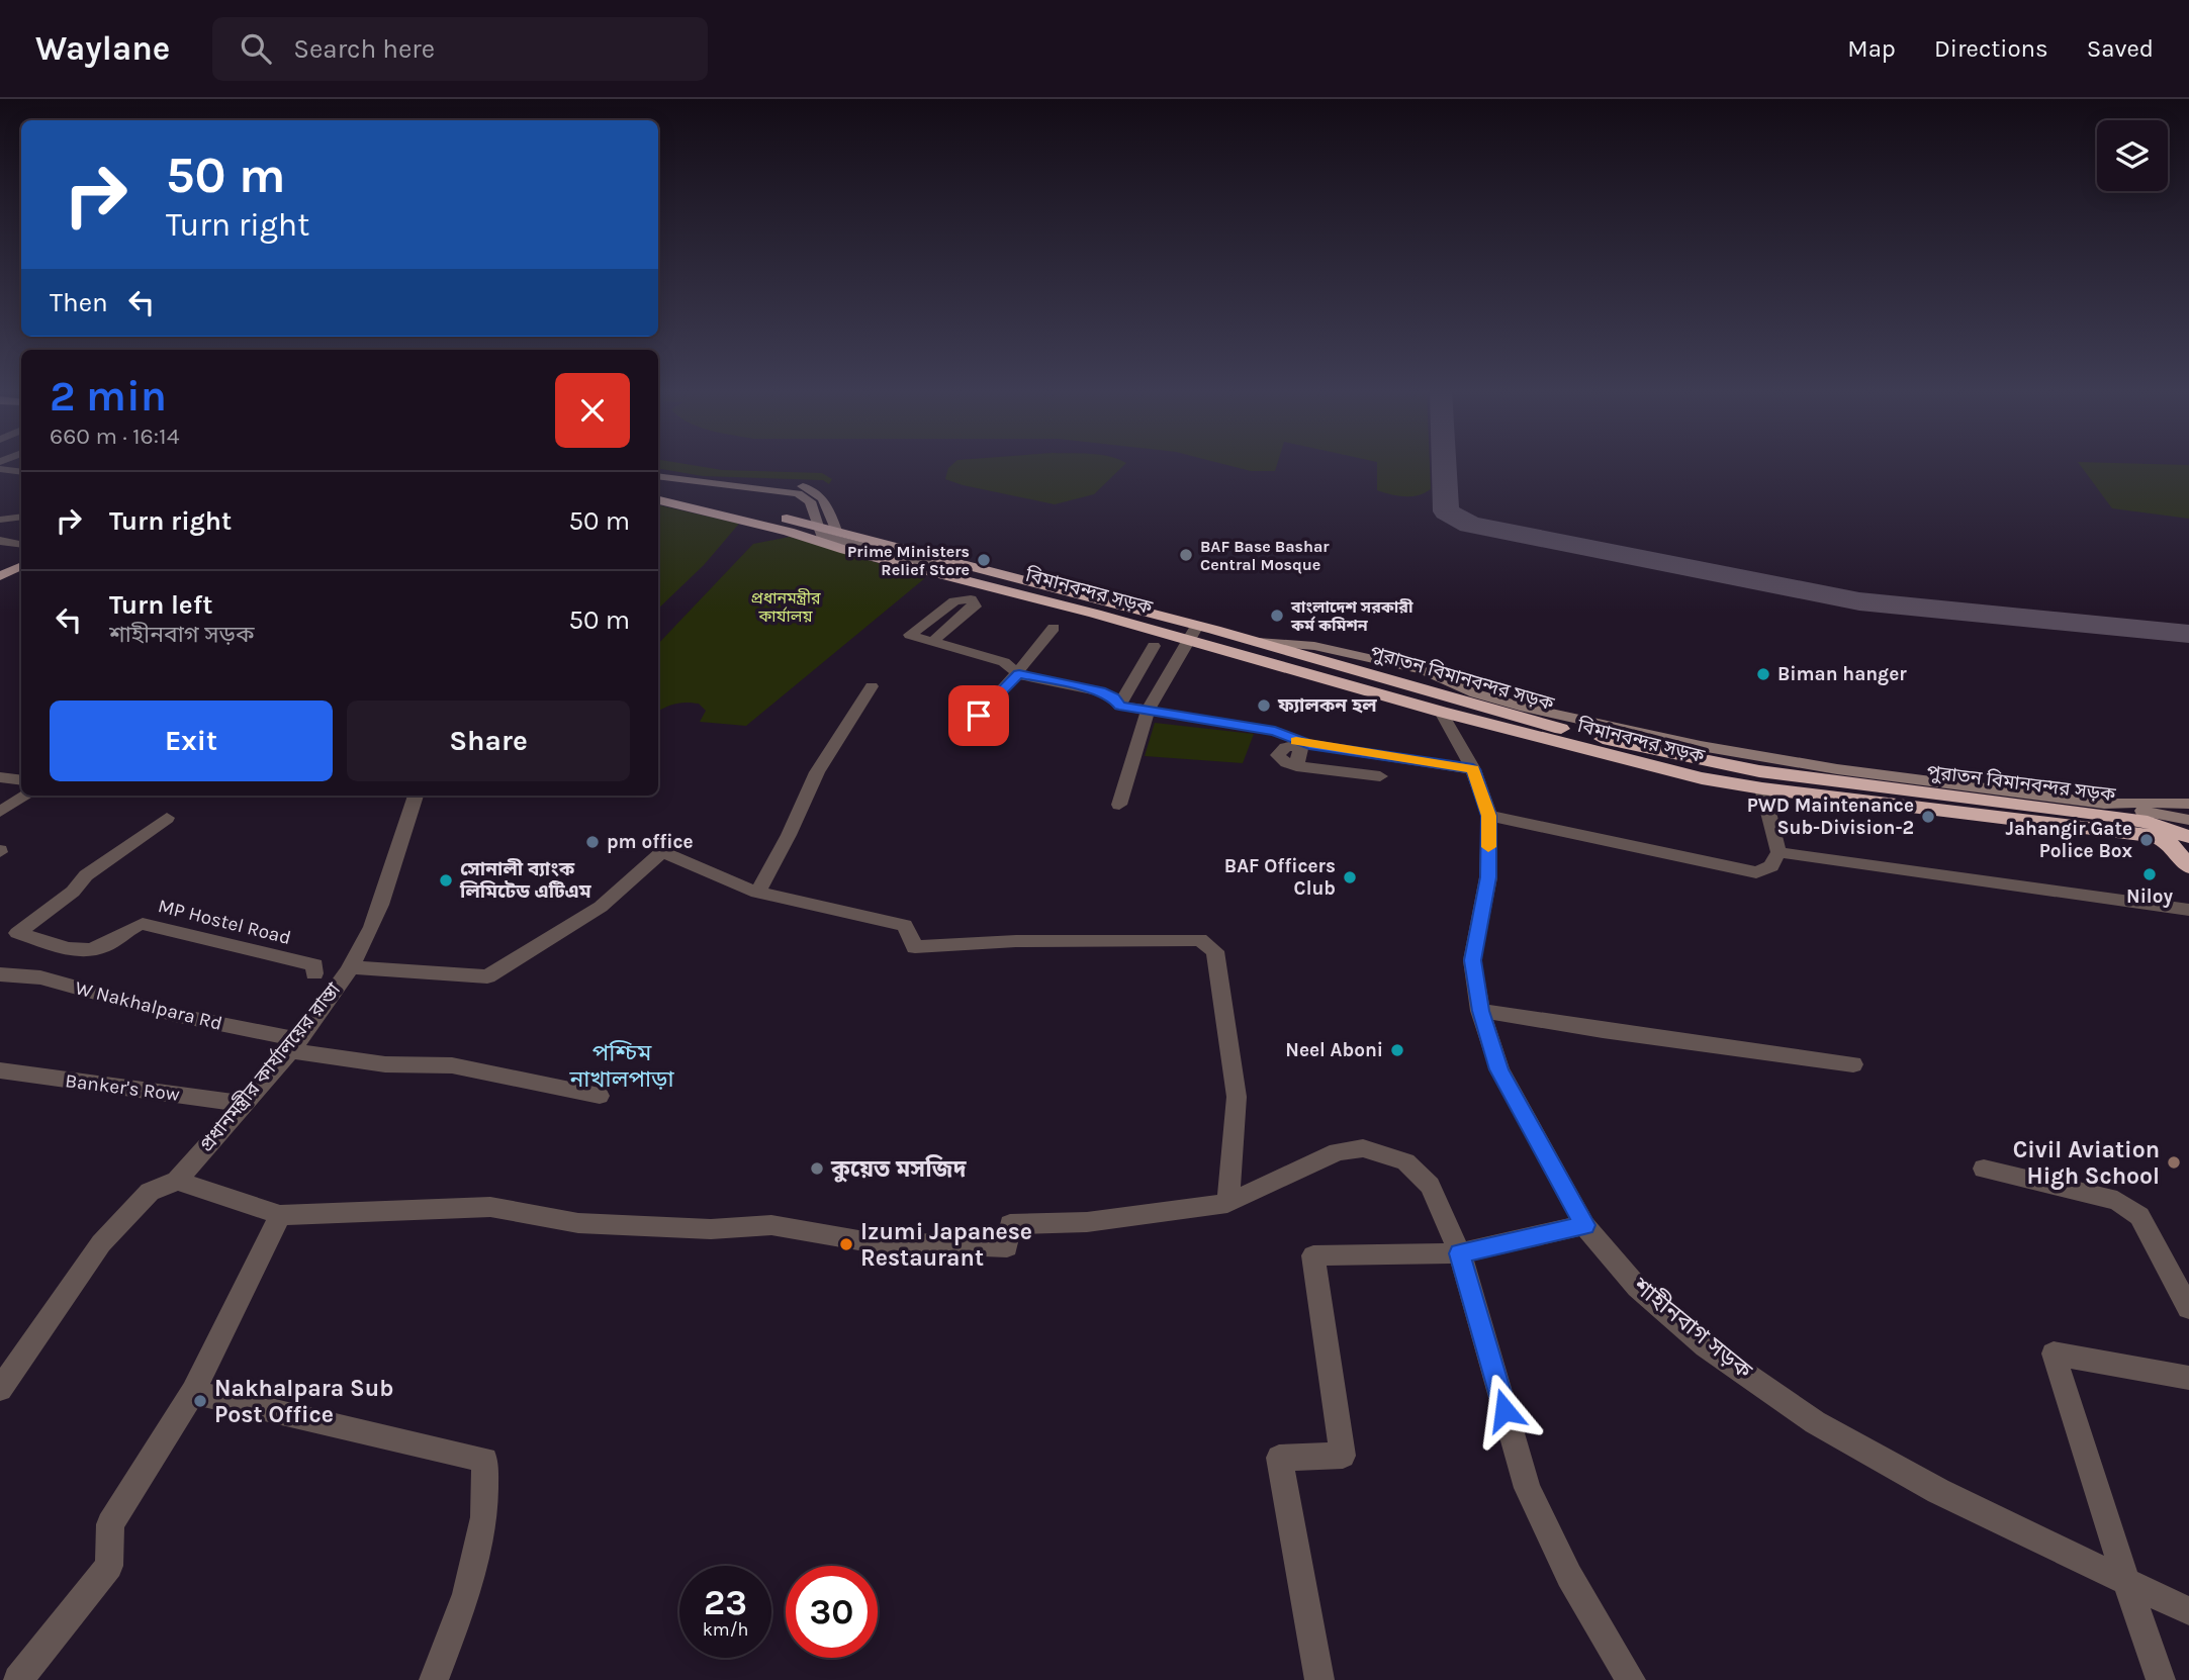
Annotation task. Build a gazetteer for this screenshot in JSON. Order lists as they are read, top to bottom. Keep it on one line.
{"streets":{"highway":["বিমানবন্দর সড়ক","পুরাতন বিমানবন্দর সড়ক"],"street":["MP Hostel Road","W Nakhalpara Rd","প্রধানমন্ত্রীর কার্যালয়ের রাস্তা","Banker's Row","শাহীনবাগ সড়ক"]},"crossings":[["বিমানবন্দর সড়ক","পুরাতন বিমানবন্দর সড়ক"],["বিমানবন্দর সড়ক","শাহীনবাগ সড়ক"],["W Nakhalpara Rd","প্রধানমন্ত্রীর কার্যালয়ের রাস্তা"],["প্রধানমন্ত্রীর কার্যালয়ের রাস্তা","Banker's Row"]],"districts":["পশ্চিম নাখালপাড়া"],"parks":["প্রধানমন্ত্রীর কার্যালয়"],"places":["BAF Base Bashar Central Mosque","Prime Ministers Relief Store","বাংলাদেশ সরকারী কর্ম কমিশন","Biman hanger","ফ্যালকন হল","PWD Maintenance Sub-Division-2","Jahangir Gate Police Box","pm office","Niloy","BAF Officers Club","সোনালী ব্যাংক লিমিটেড এটিএম","Neel Aboni","Civil Aviation High School","কুয়েত মসজিদ","Izumi Japanese Restaurant","Nakhalpara Sub Post Office"],"page":{"header":"Waylane","search":"Search here","nav":["Map","Directions","Saved"],"turn":["50 m","Turn right"],"then":"Then","heading":["2 min","660 m · 16:14"],"list":[{"name":"Turn right","value":"50 m"},{"name":"Turn left","note":"শাহীনবাগ সড়ক","value":"50 m"}],"buttons":["Exit","Share"],"speed":"23 km/h","limit":"30"}}
